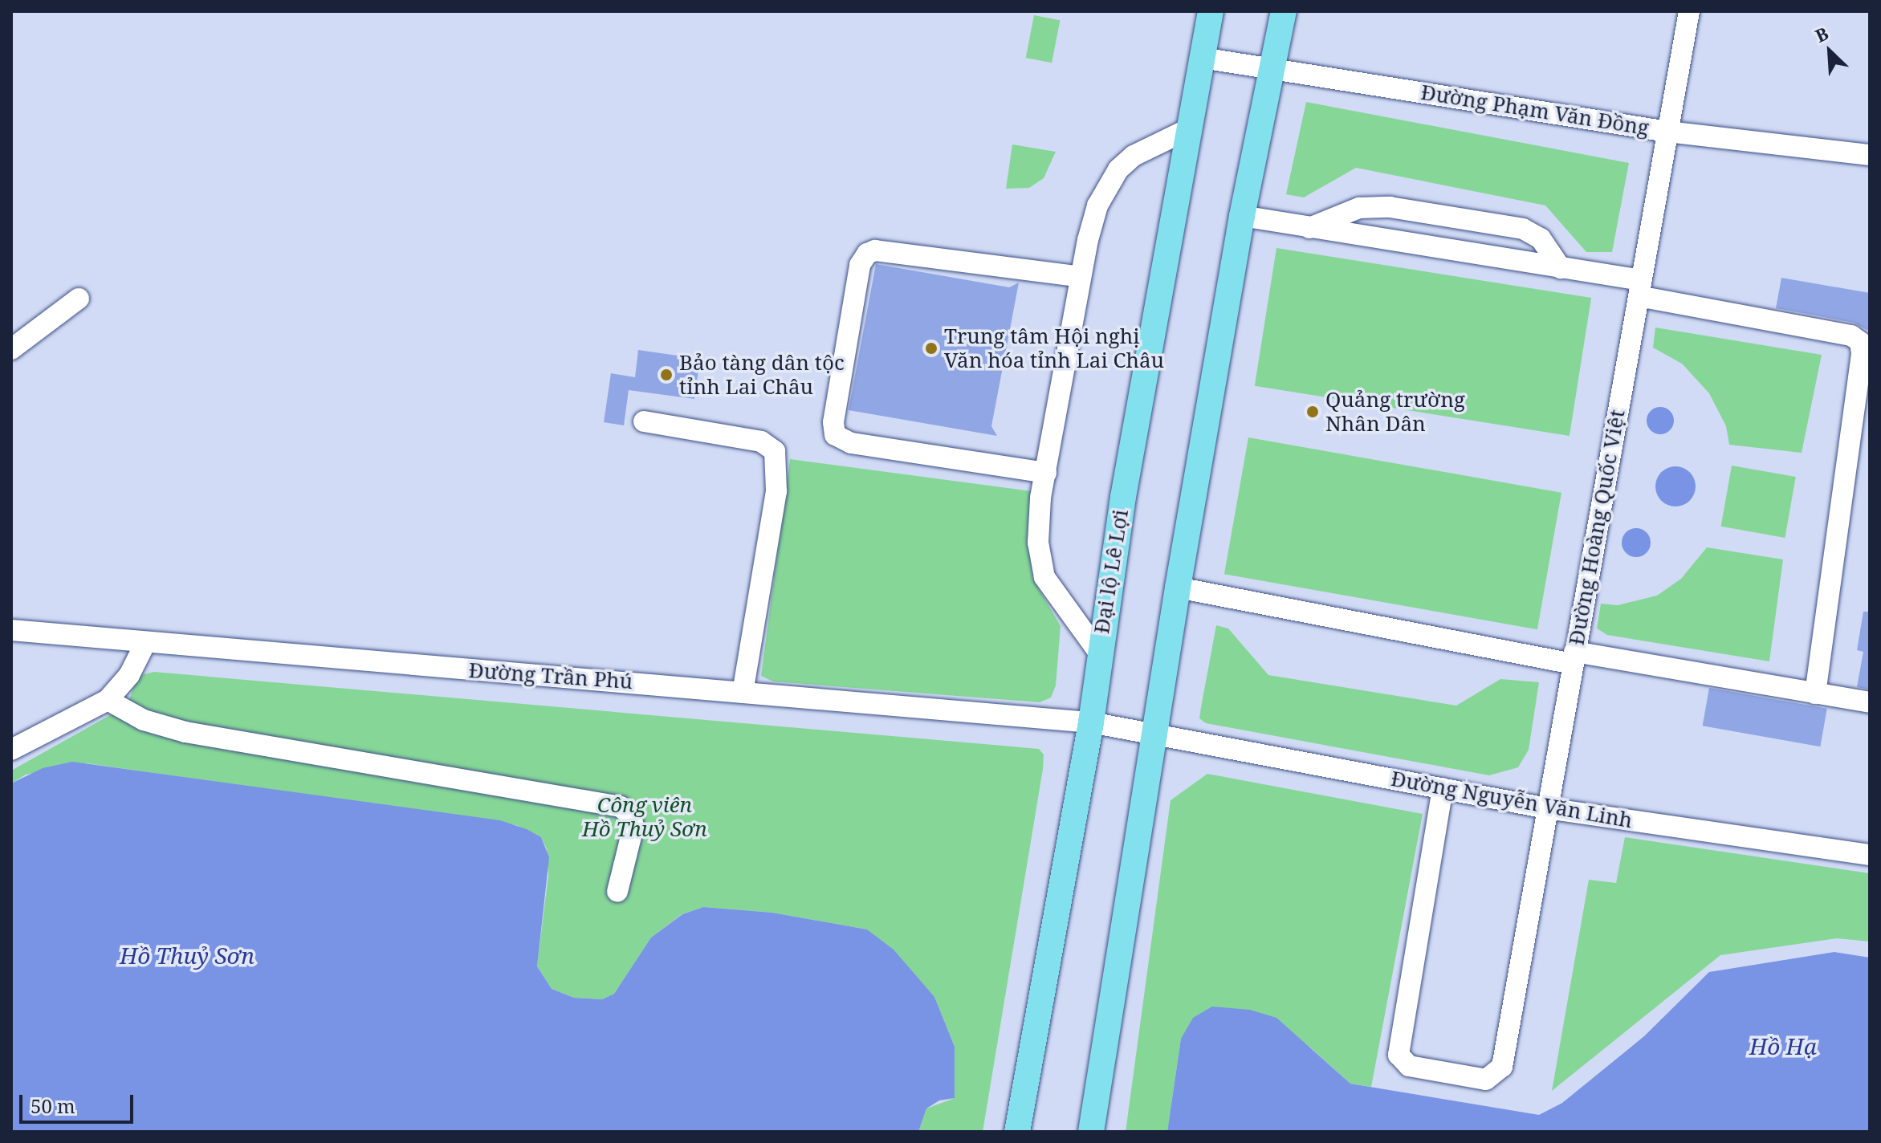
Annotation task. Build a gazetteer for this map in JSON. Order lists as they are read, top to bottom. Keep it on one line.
{"streets":{"main road":["Đại lộ Lê Lợi"],"street":["Đường Phạm Văn Đồng","Đường Hoàng Quốc Việt","Đường Trần Phú","Đường Nguyễn Văn Linh"]},"crossings":[["Đường Phạm Văn Đồng","Đường Hoàng Quốc Việt"],["Đường Phạm Văn Đồng","Đại lộ Lê Lợi"],["Đường Hoàng Quốc Việt","Đường Nguyễn Văn Linh"],["Đại lộ Lê Lợi","Đường Trần Phú"],["Đại lộ Lê Lợi","Đường Nguyễn Văn Linh"],["Đường Trần Phú","Đường Nguyễn Văn Linh"]],"water":["Hồ Thuỷ Sơn","Hồ Hạ"],"parks":["Công viên Hồ Thuỷ Sơn"],"places":["Trung tâm Hội nghị Văn hóa tỉnh Lai Châu","Bảo tàng dân tộc tỉnh Lai Châu","Quảng trường Nhân Dân"],"scale_bar":"50 m","north":"top left"}
